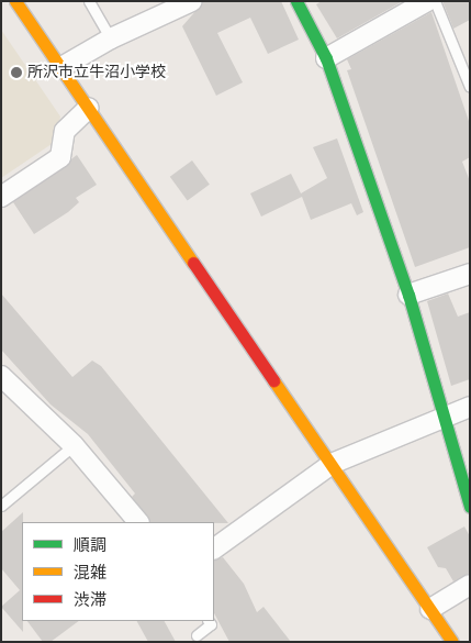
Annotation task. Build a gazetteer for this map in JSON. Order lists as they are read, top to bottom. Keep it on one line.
{"places":["所沢市立牛沼小学校"],"legend":["順調","混雑","渋滞"]}
